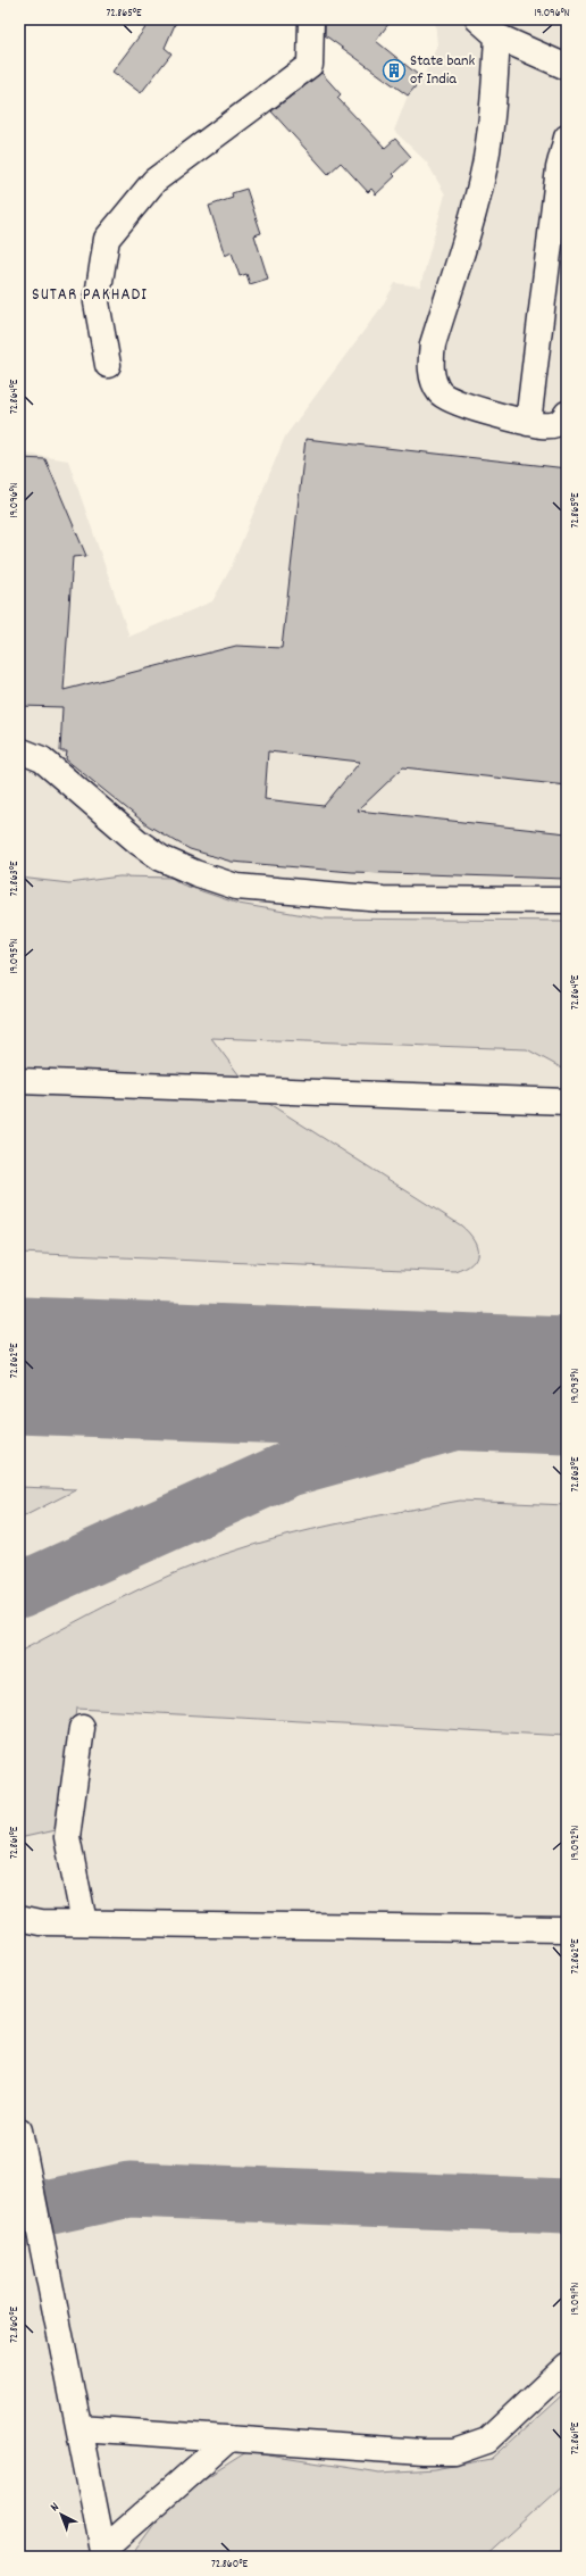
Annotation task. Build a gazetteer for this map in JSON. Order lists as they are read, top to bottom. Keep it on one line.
{"districts":["SUTAR PAKHADI"],"places":{"building":["State bank of India"]},"north":"top left","coordinates":["72.865°E","19.096°N","72.864°E","72.863°E","19.095°N","72.862°E","19.093°N","72.861°E","19.092°N","19.091°N","72.860°E"]}
